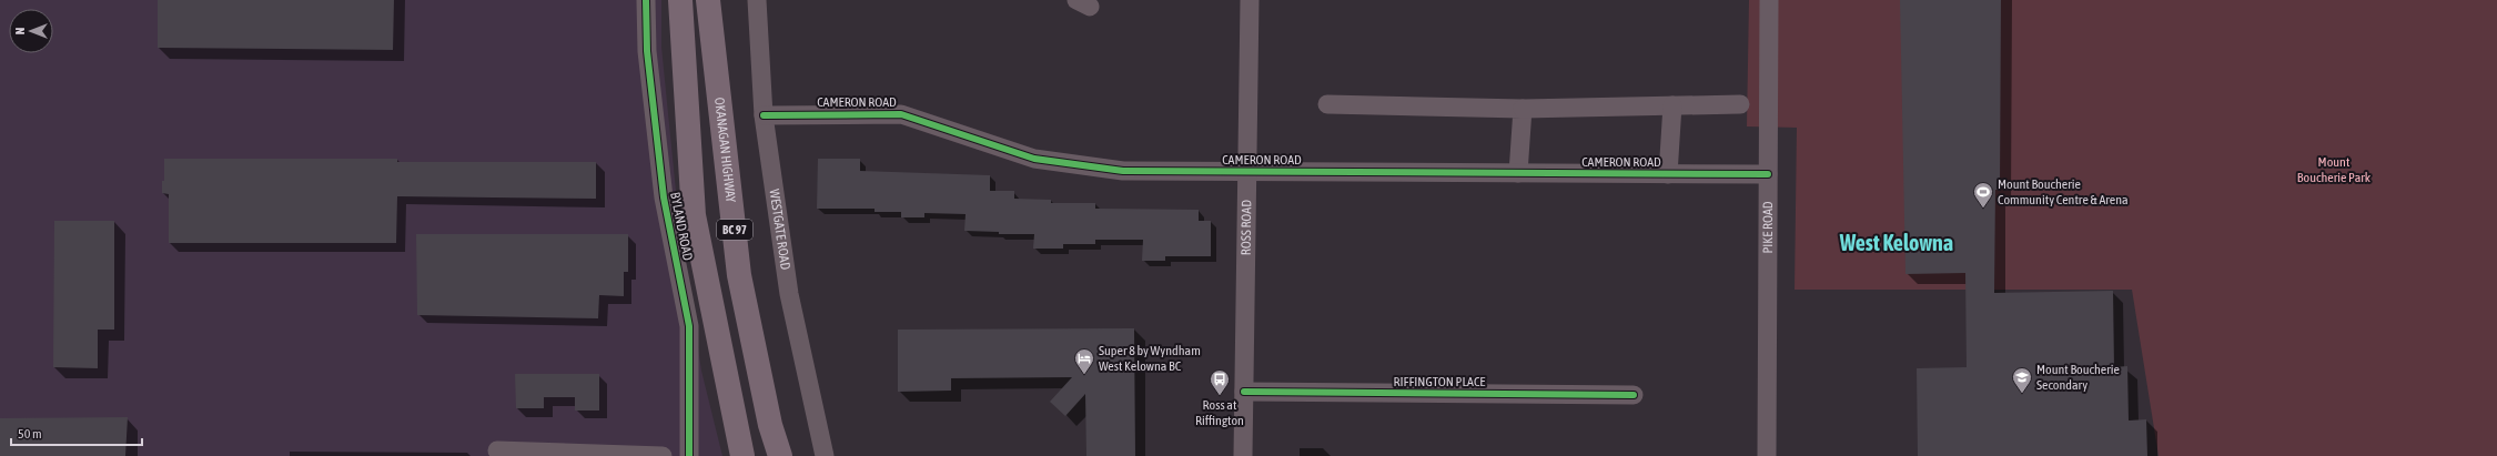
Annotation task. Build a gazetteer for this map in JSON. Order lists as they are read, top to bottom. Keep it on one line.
{"streets":{"highway":["OKANAGAN HIGHWAY","BC 97"],"street":["CAMERON ROAD","BYLAND ROAD","PIKE ROAD","ROSS ROAD","WESTGATE ROAD","RIFFINGTON PLACE"]},"crossings":[["CAMERON ROAD","PIKE ROAD"],["CAMERON ROAD","ROSS ROAD"],["CAMERON ROAD","WESTGATE ROAD"],["ROSS ROAD","RIFFINGTON PLACE"]],"districts":["West Kelowna"],"parks":["Mount Boucherie Park"],"places":{"sports":["Mount Boucherie Community Centre & Arena"],"hotel":["Super 8 by Wyndham West Kelowna BC"],"school or university":["Mount Boucherie Secondary"],"bus stop":["Ross at Riffington"]},"scale_bar":"50 m","north":"left"}
